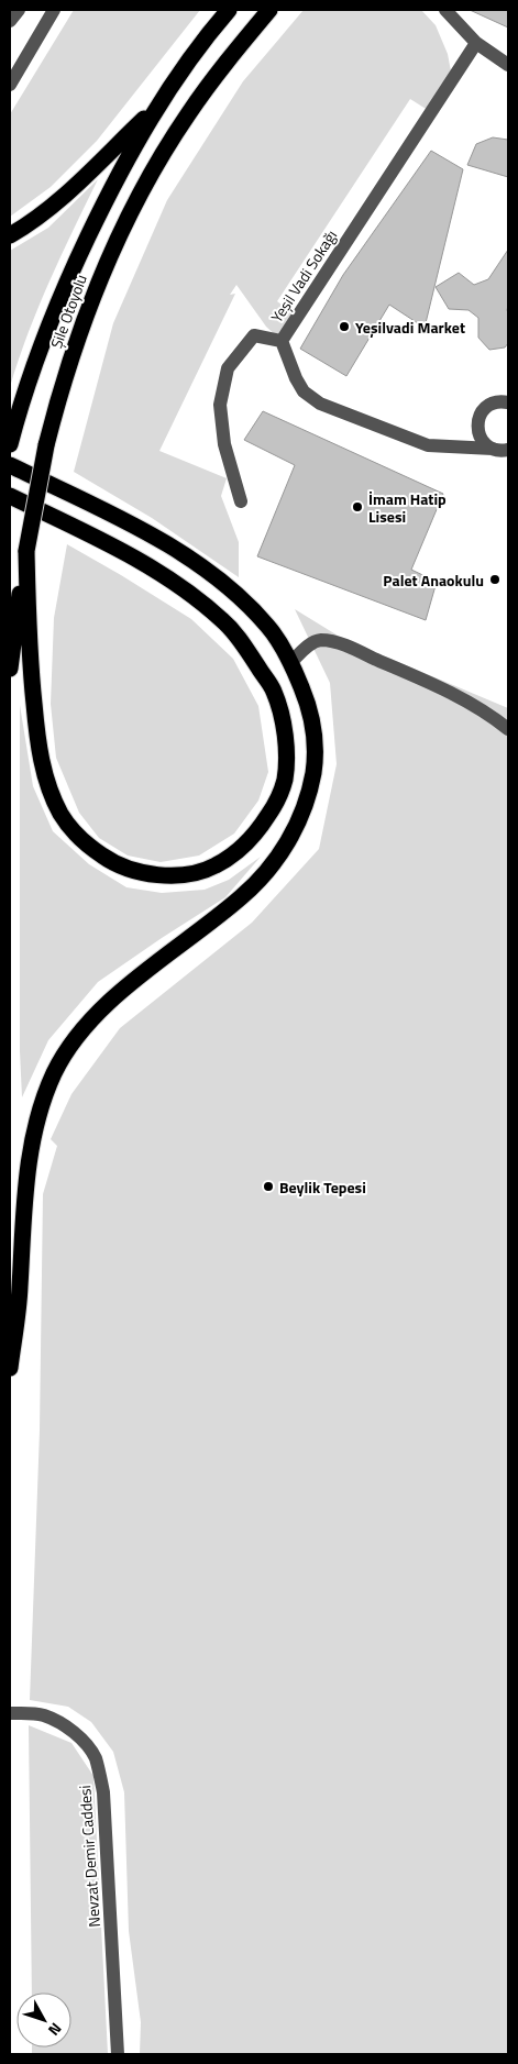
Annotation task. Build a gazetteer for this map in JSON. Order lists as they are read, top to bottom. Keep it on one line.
{"streets":{"highway":["Şile Otoyolu"],"street":["Yeşil Vadi Sokağı","Nevzat Demir Caddesi"]},"places":["Yeşilvadi Market","İmam Hatip Lisesi","Palet Anaokulu","Beylik Tepesi"],"north":"bottom right"}
